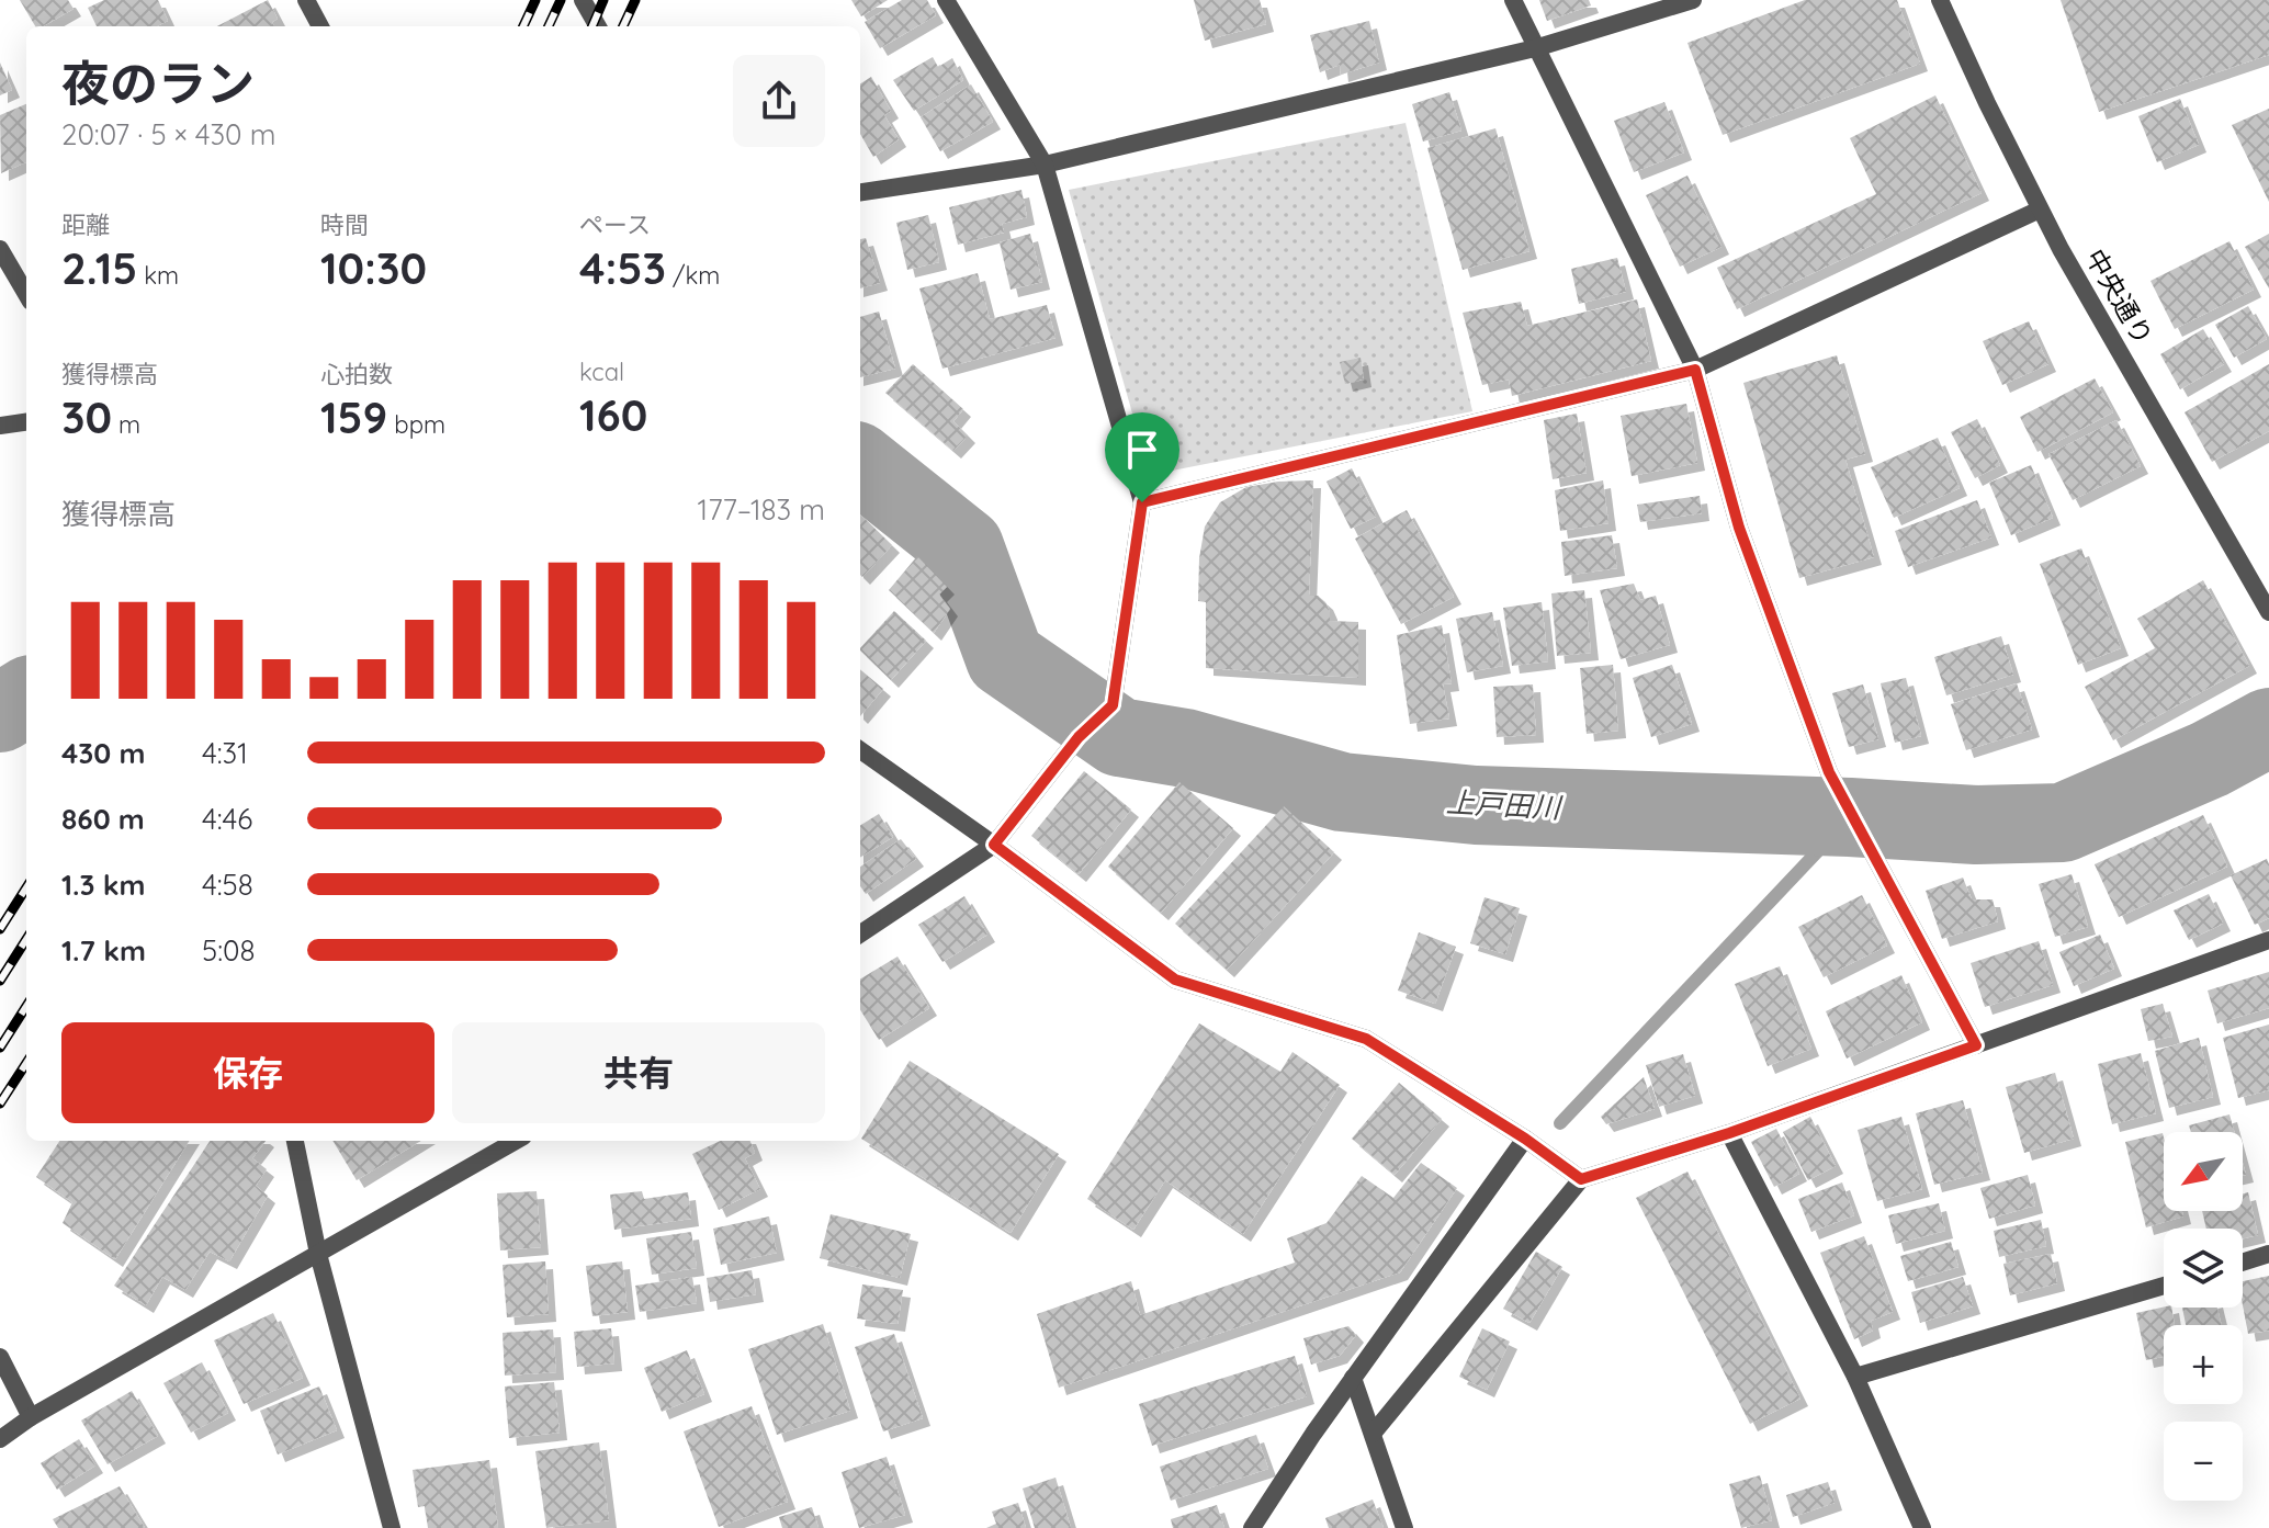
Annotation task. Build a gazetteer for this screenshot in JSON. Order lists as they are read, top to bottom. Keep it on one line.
{"streets":{"street":["中央通り"]},"water":["上戸田川"],"north":"bottom left","page":{"heading":["夜のラン","20:07 · 5 × 430 m"],"stats":[["距離","2.15 km"],["時間","10:30"],["ペース","4:53 /km"],["獲得標高","30 m"],["心拍数","159 bpm"],["kcal","160"]],"chart":["獲得標高","177–183 m"],"list":[{"name":"430 m","note":"4:31"},{"name":"860 m","note":"4:46"},{"name":"1.3 km","note":"4:58"},{"name":"1.7 km","note":"5:08"}],"buttons":["保存","共有"],"map_buttons":["+","−"]}}
